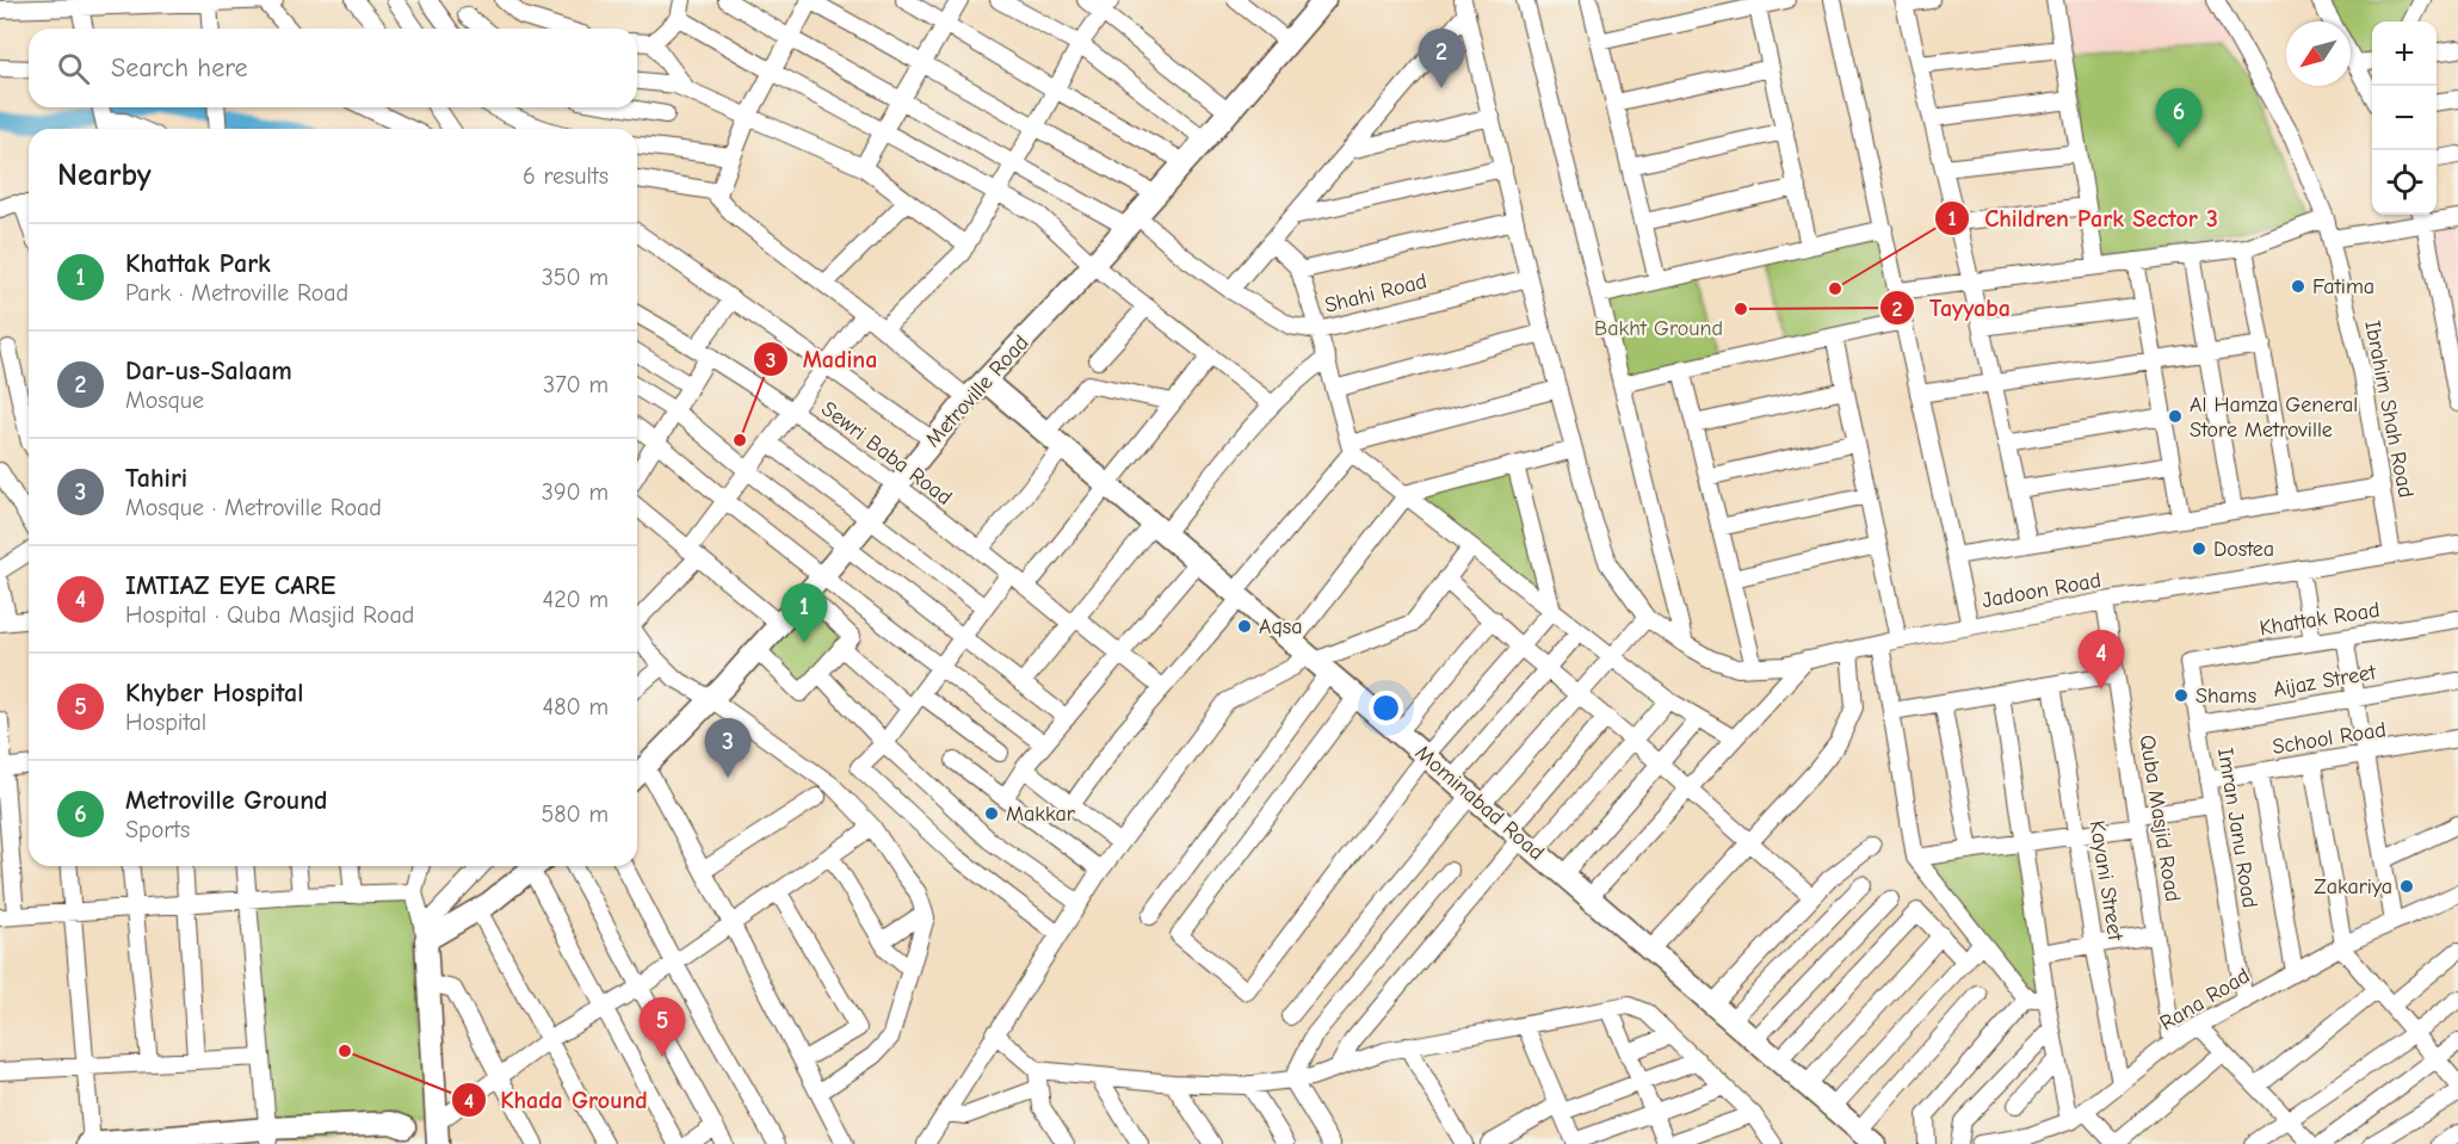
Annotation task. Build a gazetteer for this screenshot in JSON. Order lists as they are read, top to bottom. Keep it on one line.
{"streets":{"main road":["Metroville Road","Mominabad Road"],"street":["Shahi Road","Ibrahim Shah Road","Sewri Baba Road","Jadoon Road","Khattak Road","Aijaz Street","School Road","Quba Masjid Road","Imran Janu Road","Kayani Street","Rana Road"]},"crossings":[["Shahi Road","Metroville Road"],["Metroville Road","Sewri Baba Road"],["Metroville Road","Mominabad Road"],["Ibrahim Shah Road","Jadoon Road"],["Jadoon Road","Quba Masjid Road"],["Khattak Road","Imran Janu Road"],["Aijaz Street","Imran Janu Road"],["School Road","Imran Janu Road"],["Quba Masjid Road","Rana Road"],["Imran Janu Road","Rana Road"],["Kayani Street","Rana Road"]],"parks":["Bakht Ground"],"places":["Fatima","Children Park Sector 3","Tayyaba","Al Hamza General Store Metroville","Madina","Dostea","Aqsa","Shams","Makkar","Zakariya","Khada Ground"],"north":"bottom left","page":{"map_buttons":["+","−"],"pins":["2","6","1","4","3","5"],"search":"Search here","heading":["Nearby","6 results"],"list":[{"mark":"1","name":"Khattak Park","note":"Park · Metroville Road","value":"350 m"},{"mark":"2","name":"Dar-us-Salaam","note":"Mosque","value":"370 m"},{"mark":"3","name":"Tahiri","note":"Mosque · Metroville Road","value":"390 m"},{"mark":"4","name":"IMTIAZ EYE CARE","note":"Hospital · Quba Masjid Road","value":"420 m"},{"mark":"5","name":"Khyber Hospital","note":"Hospital","value":"480 m"},{"mark":"6","name":"Metroville Ground","note":"Sports","value":"580 m"}]}}
